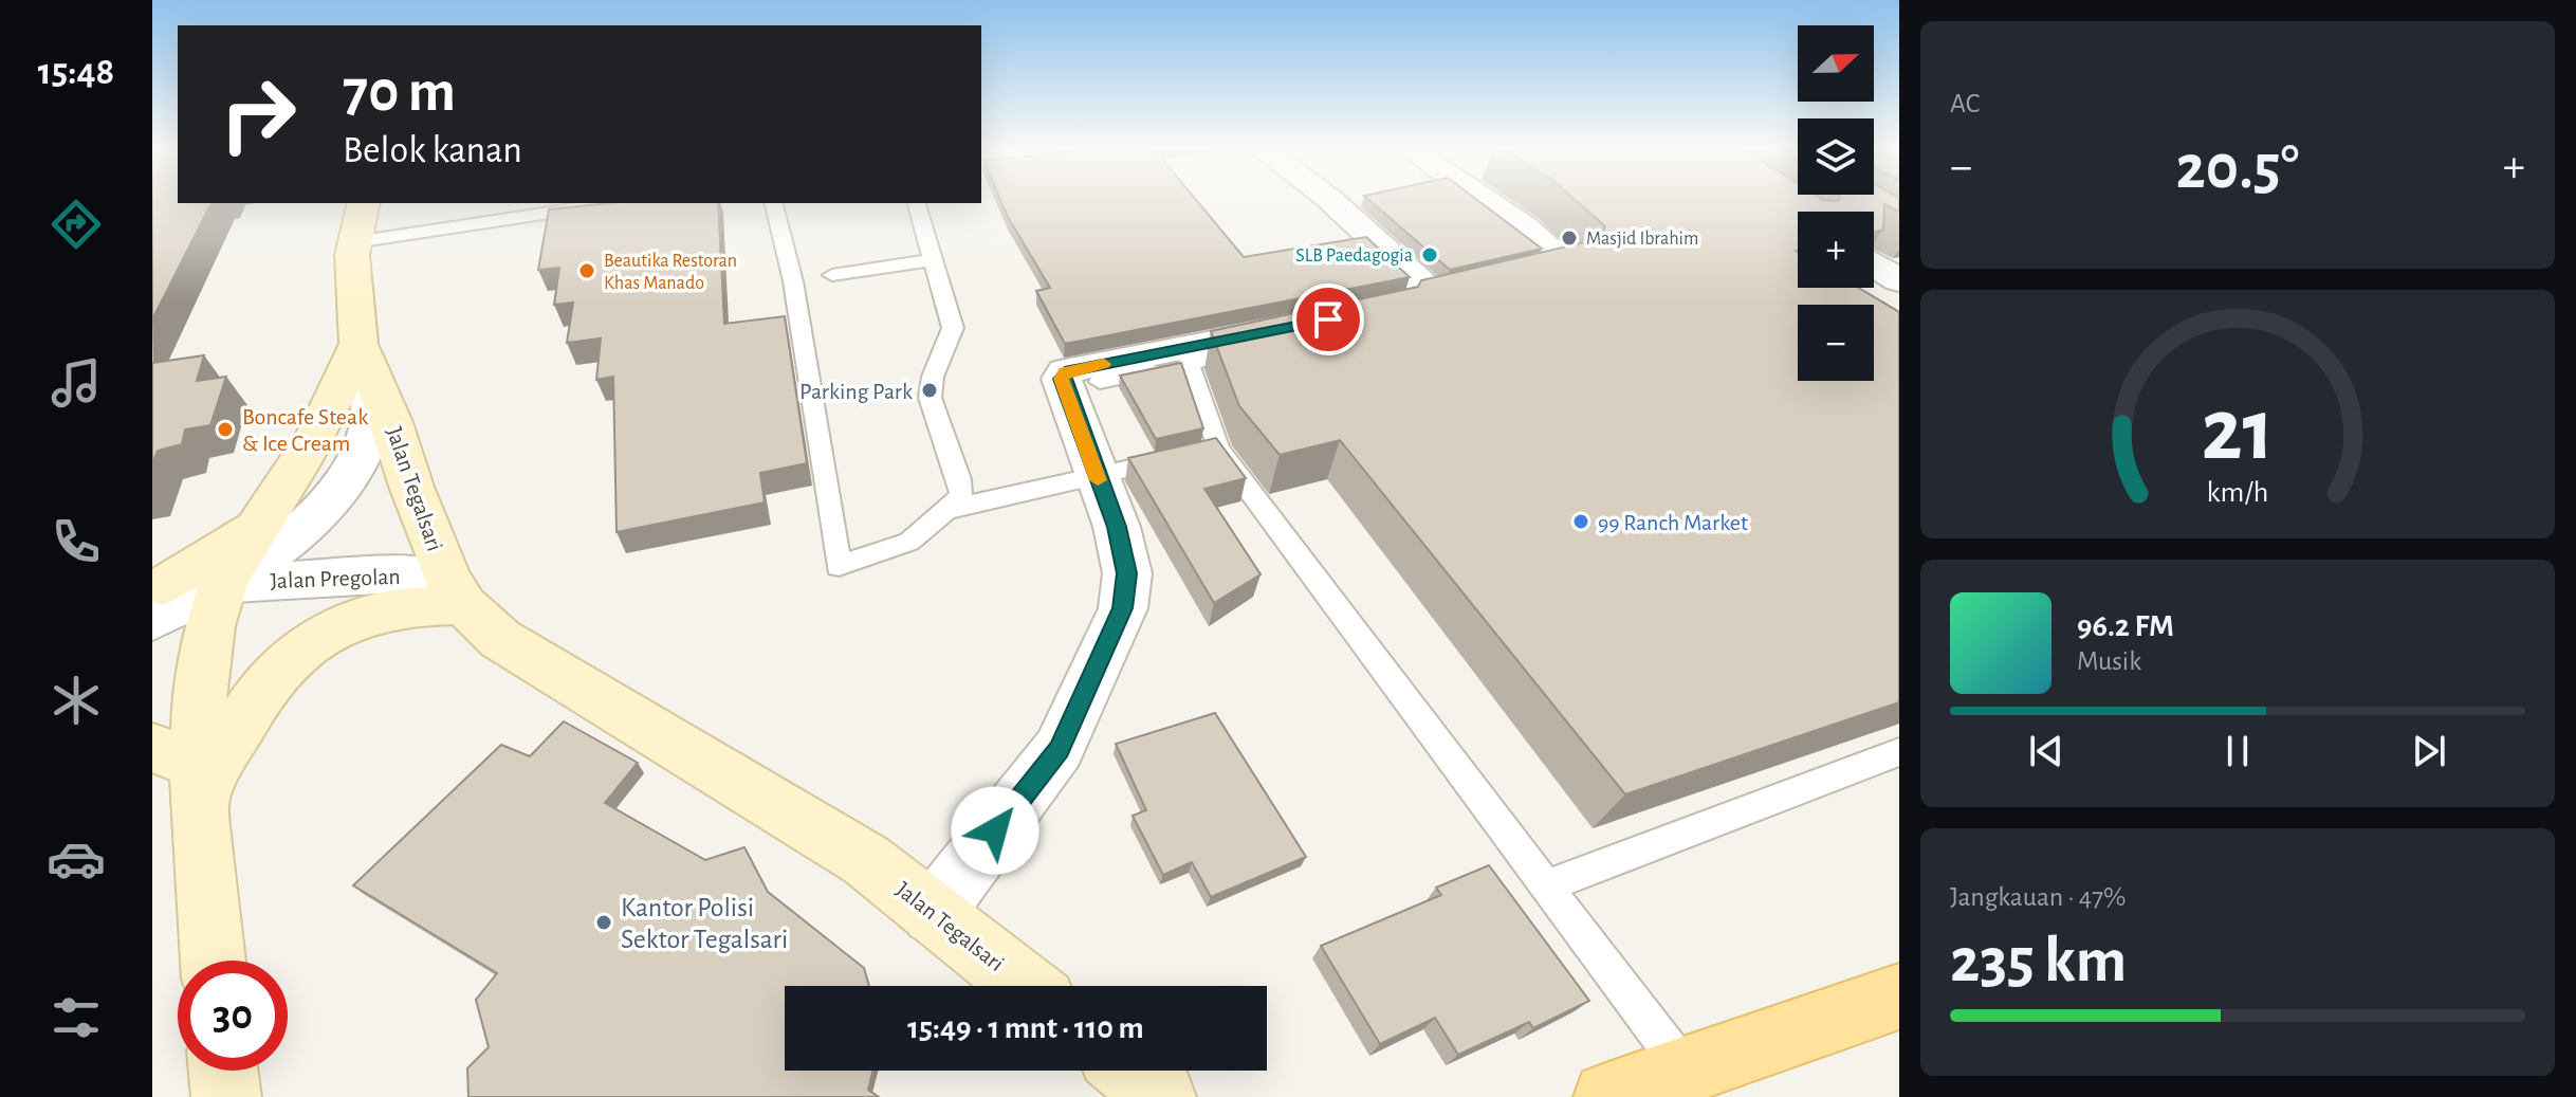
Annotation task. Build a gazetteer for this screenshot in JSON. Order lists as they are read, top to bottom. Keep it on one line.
{"streets":{"street":["Jalan Tegalsari","Jalan Pregolan"]},"crossings":[["Jalan Tegalsari","Jalan Pregolan"]],"places":["Masjid Ibrahim","SLB Paedagogia","Beautika Restoran Khas Manado","Parking Park","Boncafe Steak & Ice Cream","99 Ranch Market","Kantor Polisi Sektor Tegalsari"],"north":"right","page":{"tabs":"15:48","tile":["AC",["Jangkauan · 47%","235 km"]],"map_buttons":["+","−"],"turn":["70 m","Belok kanan"],"heat":["−","20.5°","+"],"song":["96.2 FM","Musik"],"limit":"30","trip":"15:49 · 1 mnt · 110 m","gauge":["21","km/h"]}}
